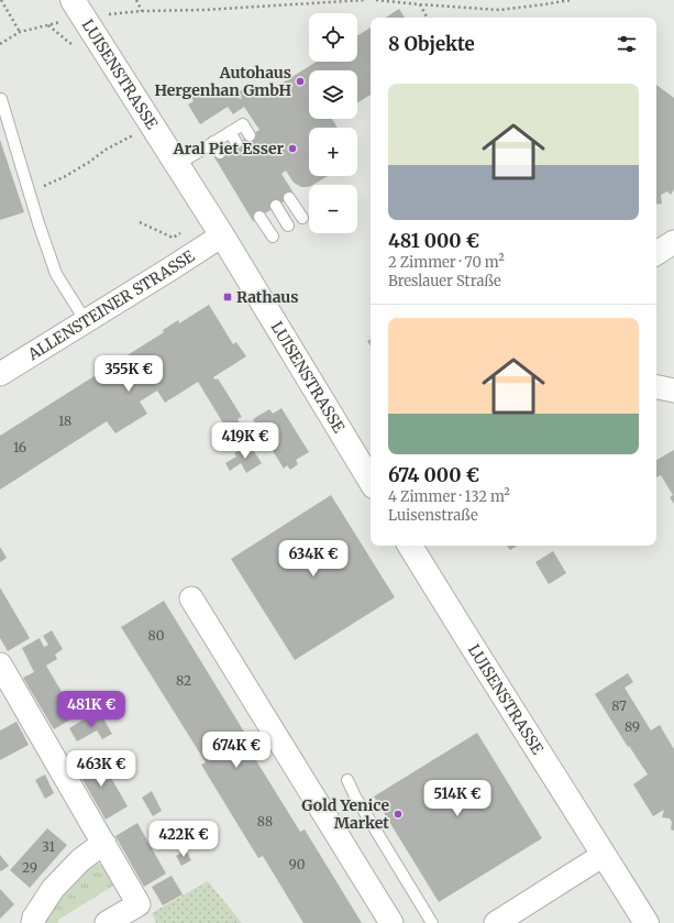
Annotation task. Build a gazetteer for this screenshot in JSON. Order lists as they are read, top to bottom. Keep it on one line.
{"streets":{"main road":["LUISENSTRASSE"],"street":["ALLENSTEINER STRASSE"]},"crossings":[["LUISENSTRASSE","ALLENSTEINER STRASSE"]],"places":{"other":["Autohaus Hergenhan GmbH","Aral Piet Esser","Gold Yenice Market"],"transit":["Rathaus"]},"house_numbers":["18","16","80","82","87","89","88","31","90","29"],"page":{"map_buttons":["+","−"],"heading":"8 Objekte","list":[{"name":"481 000 €","note":"2 Zimmer · 70 m² · Breslauer Straße"},{"name":"674 000 €","note":"4 Zimmer · 132 m² · Luisenstraße"}],"price":["355K €","419K €","634K €","481K €","674K €","463K €","514K €","422K €"]}}
